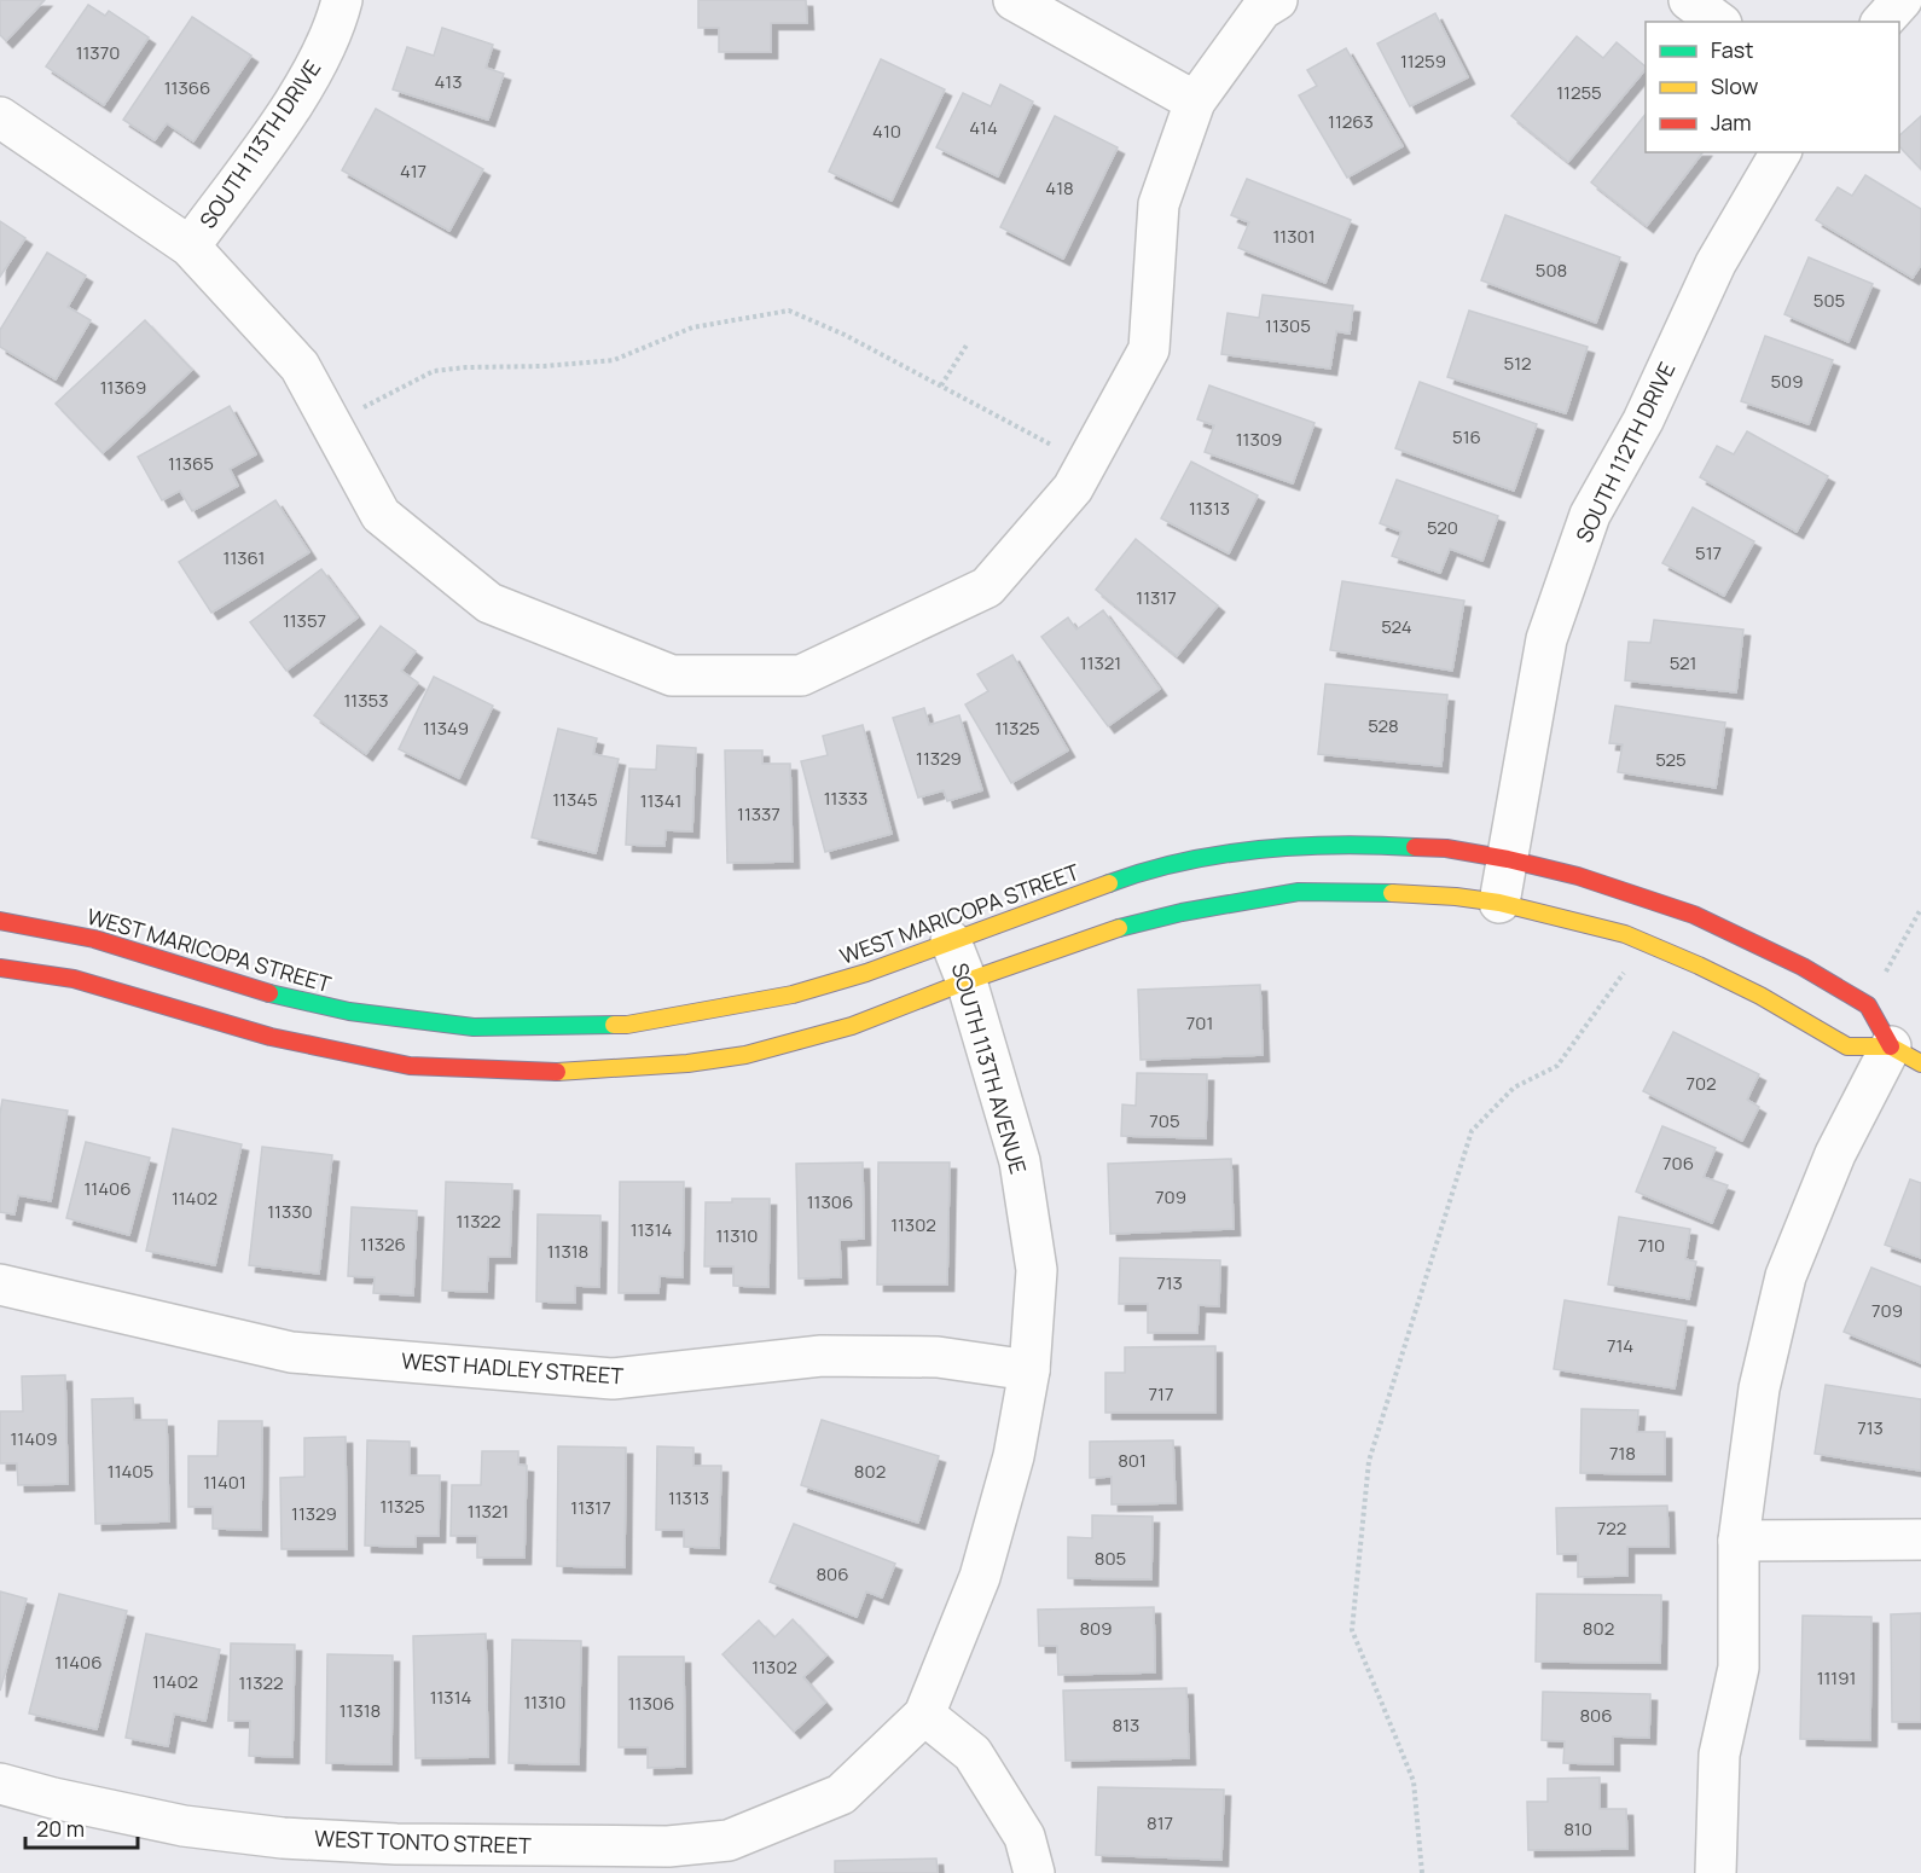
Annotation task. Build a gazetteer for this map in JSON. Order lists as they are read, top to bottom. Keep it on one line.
{"streets":{"street":["SOUTH 113TH DRIVE","SOUTH 112TH DRIVE","WEST MARICOPA STREET","SOUTH 113TH AVENUE","WEST HADLEY STREET","WEST TONTO STREET"]},"crossings":[["SOUTH 112TH DRIVE","WEST MARICOPA STREET"],["WEST MARICOPA STREET","SOUTH 113TH AVENUE"],["SOUTH 113TH AVENUE","WEST HADLEY STREET"],["SOUTH 113TH AVENUE","WEST TONTO STREET"]],"house_numbers":["11370","11259","413","11366","11255","11263","414","410","417","418","11301","508","505","11305","512","509","11369","516","11309","11365","11313","520","517","11361","11317","11357","524","11321","521","11353","528","11349","11325","11329","525","11333","11345","11341","11337","701","702","705","706","11406","709","11402","11306","11330","11322","11302","11314","11310","11326","710","11318","713","709","714","717","713","11409","718","801","11405","802","11401","11313","11325","11317","11321","11329","722","805","806","809","802","11406","11302","11191","11402","11322","11314","11310","11306","11318","806","813","817","810"],"legend":["Fast","Slow","Jam"],"scale_bar":"20 m"}
